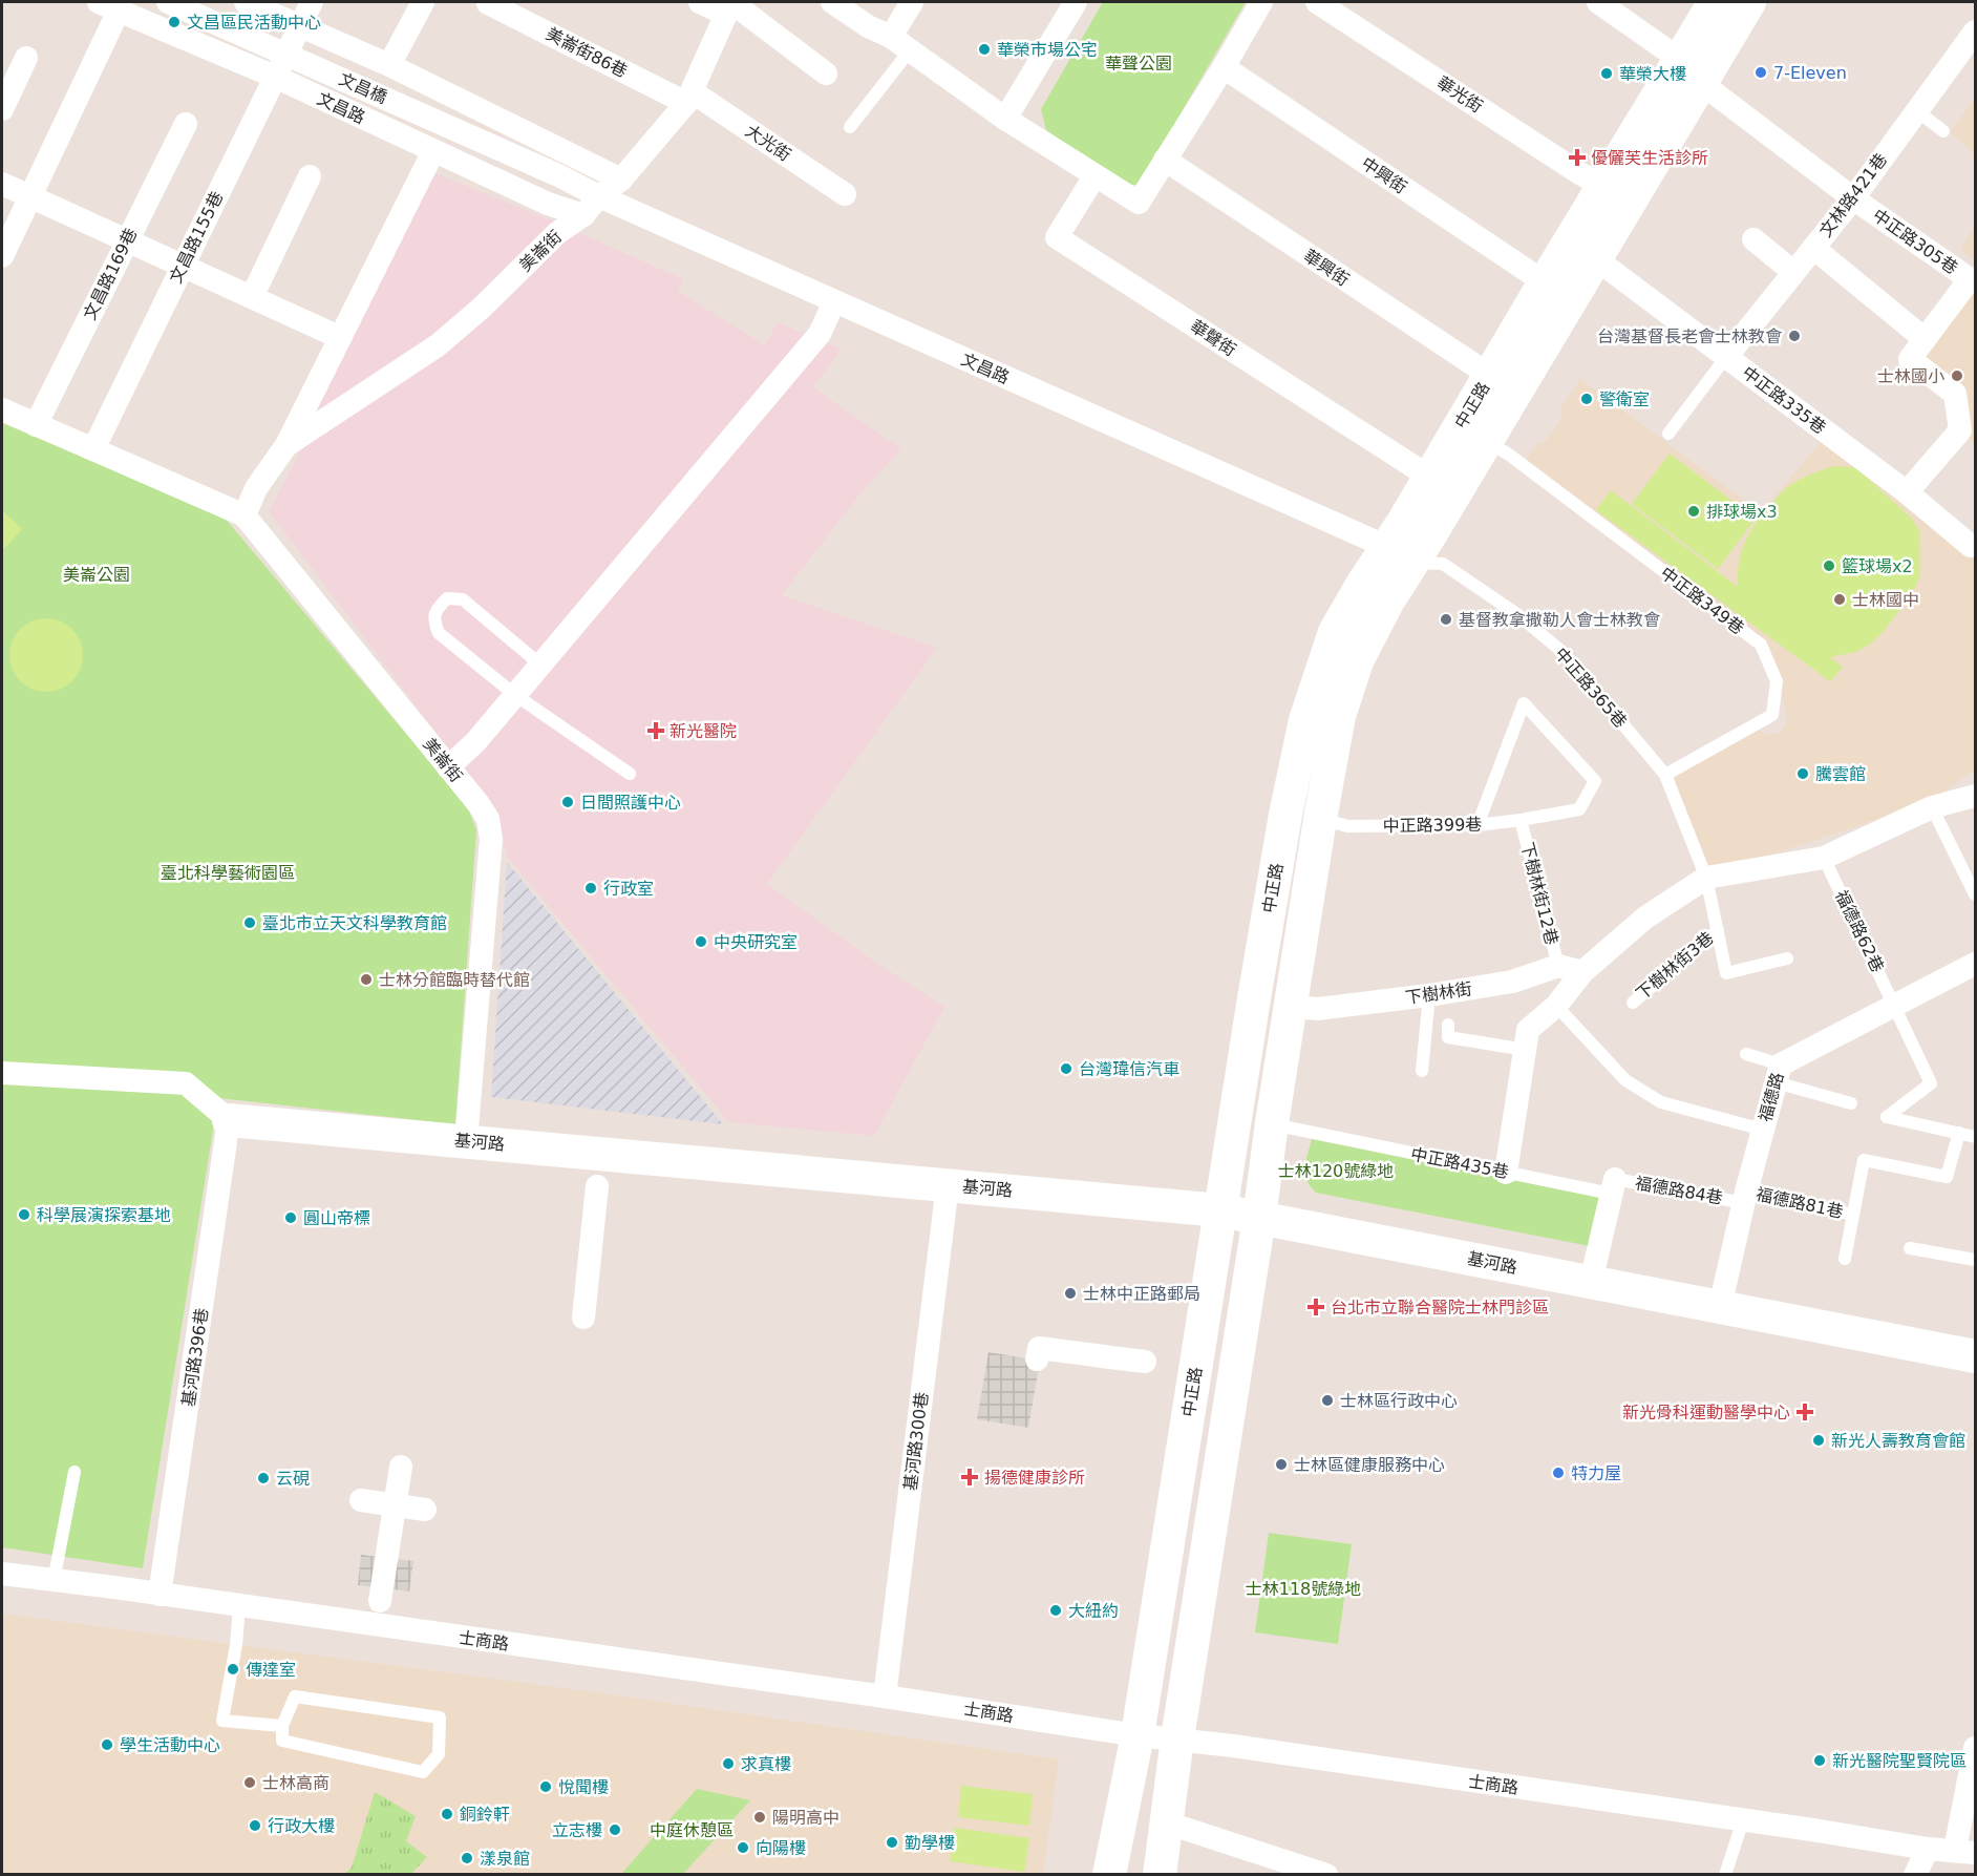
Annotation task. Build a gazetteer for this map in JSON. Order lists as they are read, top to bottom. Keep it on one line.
{"streets":{"main road":["中正路","基河路"],"street":["美崙街86巷","文昌橋","華光街","文昌路","大光街","中興街","文林路421巷","文昌路155巷","中正路305巷","美崙街","華興街","文昌路169巷","華聲街","中正路335巷","下樹林街","福德路","基河路396巷","基河路300巷","士商路"],"lane":["中正路349巷","中正路365巷","中正路399巷","下樹林街12巷","福德路62巷","下樹林街3巷","中正路435巷","福德路84巷","福德路81巷"]},"crossings":[["美崙街86巷","大光街"],["美崙街86巷","美崙街"],["文昌橋","文昌路"],["華光街","中正路"],["文昌路","文昌路155巷"],["文昌路","美崙街"],["文昌路","中正路"],["文昌路","中正路365巷"],["大光街","美崙街"],["中興街","中正路"],["文林路421巷","中正路305巷"],["文林路421巷","中正路335巷"],["中正路305巷","中正路335巷"],["中正路305巷","中正路"],["美崙街","基河路"],["華興街","中正路"],["華聲街","中正路"],["中正路335巷","中正路"],["中正路","中正路349巷"],["中正路","中正路365巷"],["中正路","中正路399巷"],["中正路","下樹林街"],["中正路","基河路"],["中正路","中正路435巷"],["中正路","士商路"],["中正路349巷","中正路365巷"],["中正路365巷","下樹林街3巷"],["中正路399巷","下樹林街12巷"],["下樹林街12巷","下樹林街"],["福德路62巷","福德路"],["福德路","基河路"],["福德路","福德路84巷"],["福德路","福德路81巷"],["基河路","基河路396巷"],["基河路","基河路300巷"],["中正路435巷","福德路84巷"],["福德路84巷","福德路81巷"],["基河路396巷","士商路"],["基河路300巷","士商路"]],"parks":["華聲公園","美崙公園","臺北科學藝術園區","士林120號綠地","士林118號綠地","中庭休憩區"],"places":{"other":["文昌區民活動中心","華榮市場公宅","7-Eleven","華榮大樓","台灣基督長老會士林教會","士林國小","警衛室","排球場x3","籃球場x2","士林國中","基督教拿撒勒人會士林教會","騰雲館","日間照護中心","行政室","臺北市立天文科學教育館","中央研究室","士林分館臨時替代館","台灣瑋信汽車","科學展演探索基地","圓山帝標","士林中正路郵局","士林區行政中心","新光人壽教育會館","士林區健康服務中心","特力屋","云硯","大紐約","傳達室","學生活動中心","新光醫院聖賢院區","求真樓","士林高商","悅聞樓","銅鈴軒","陽明高中","行政大樓","立志樓","勤學樓","向陽樓","漾泉館"],"health":["優儷芙生活診所","新光醫院","台北市立聯合醫院士林門診區","新光骨科運動醫學中心","揚德健康診所"]}}
